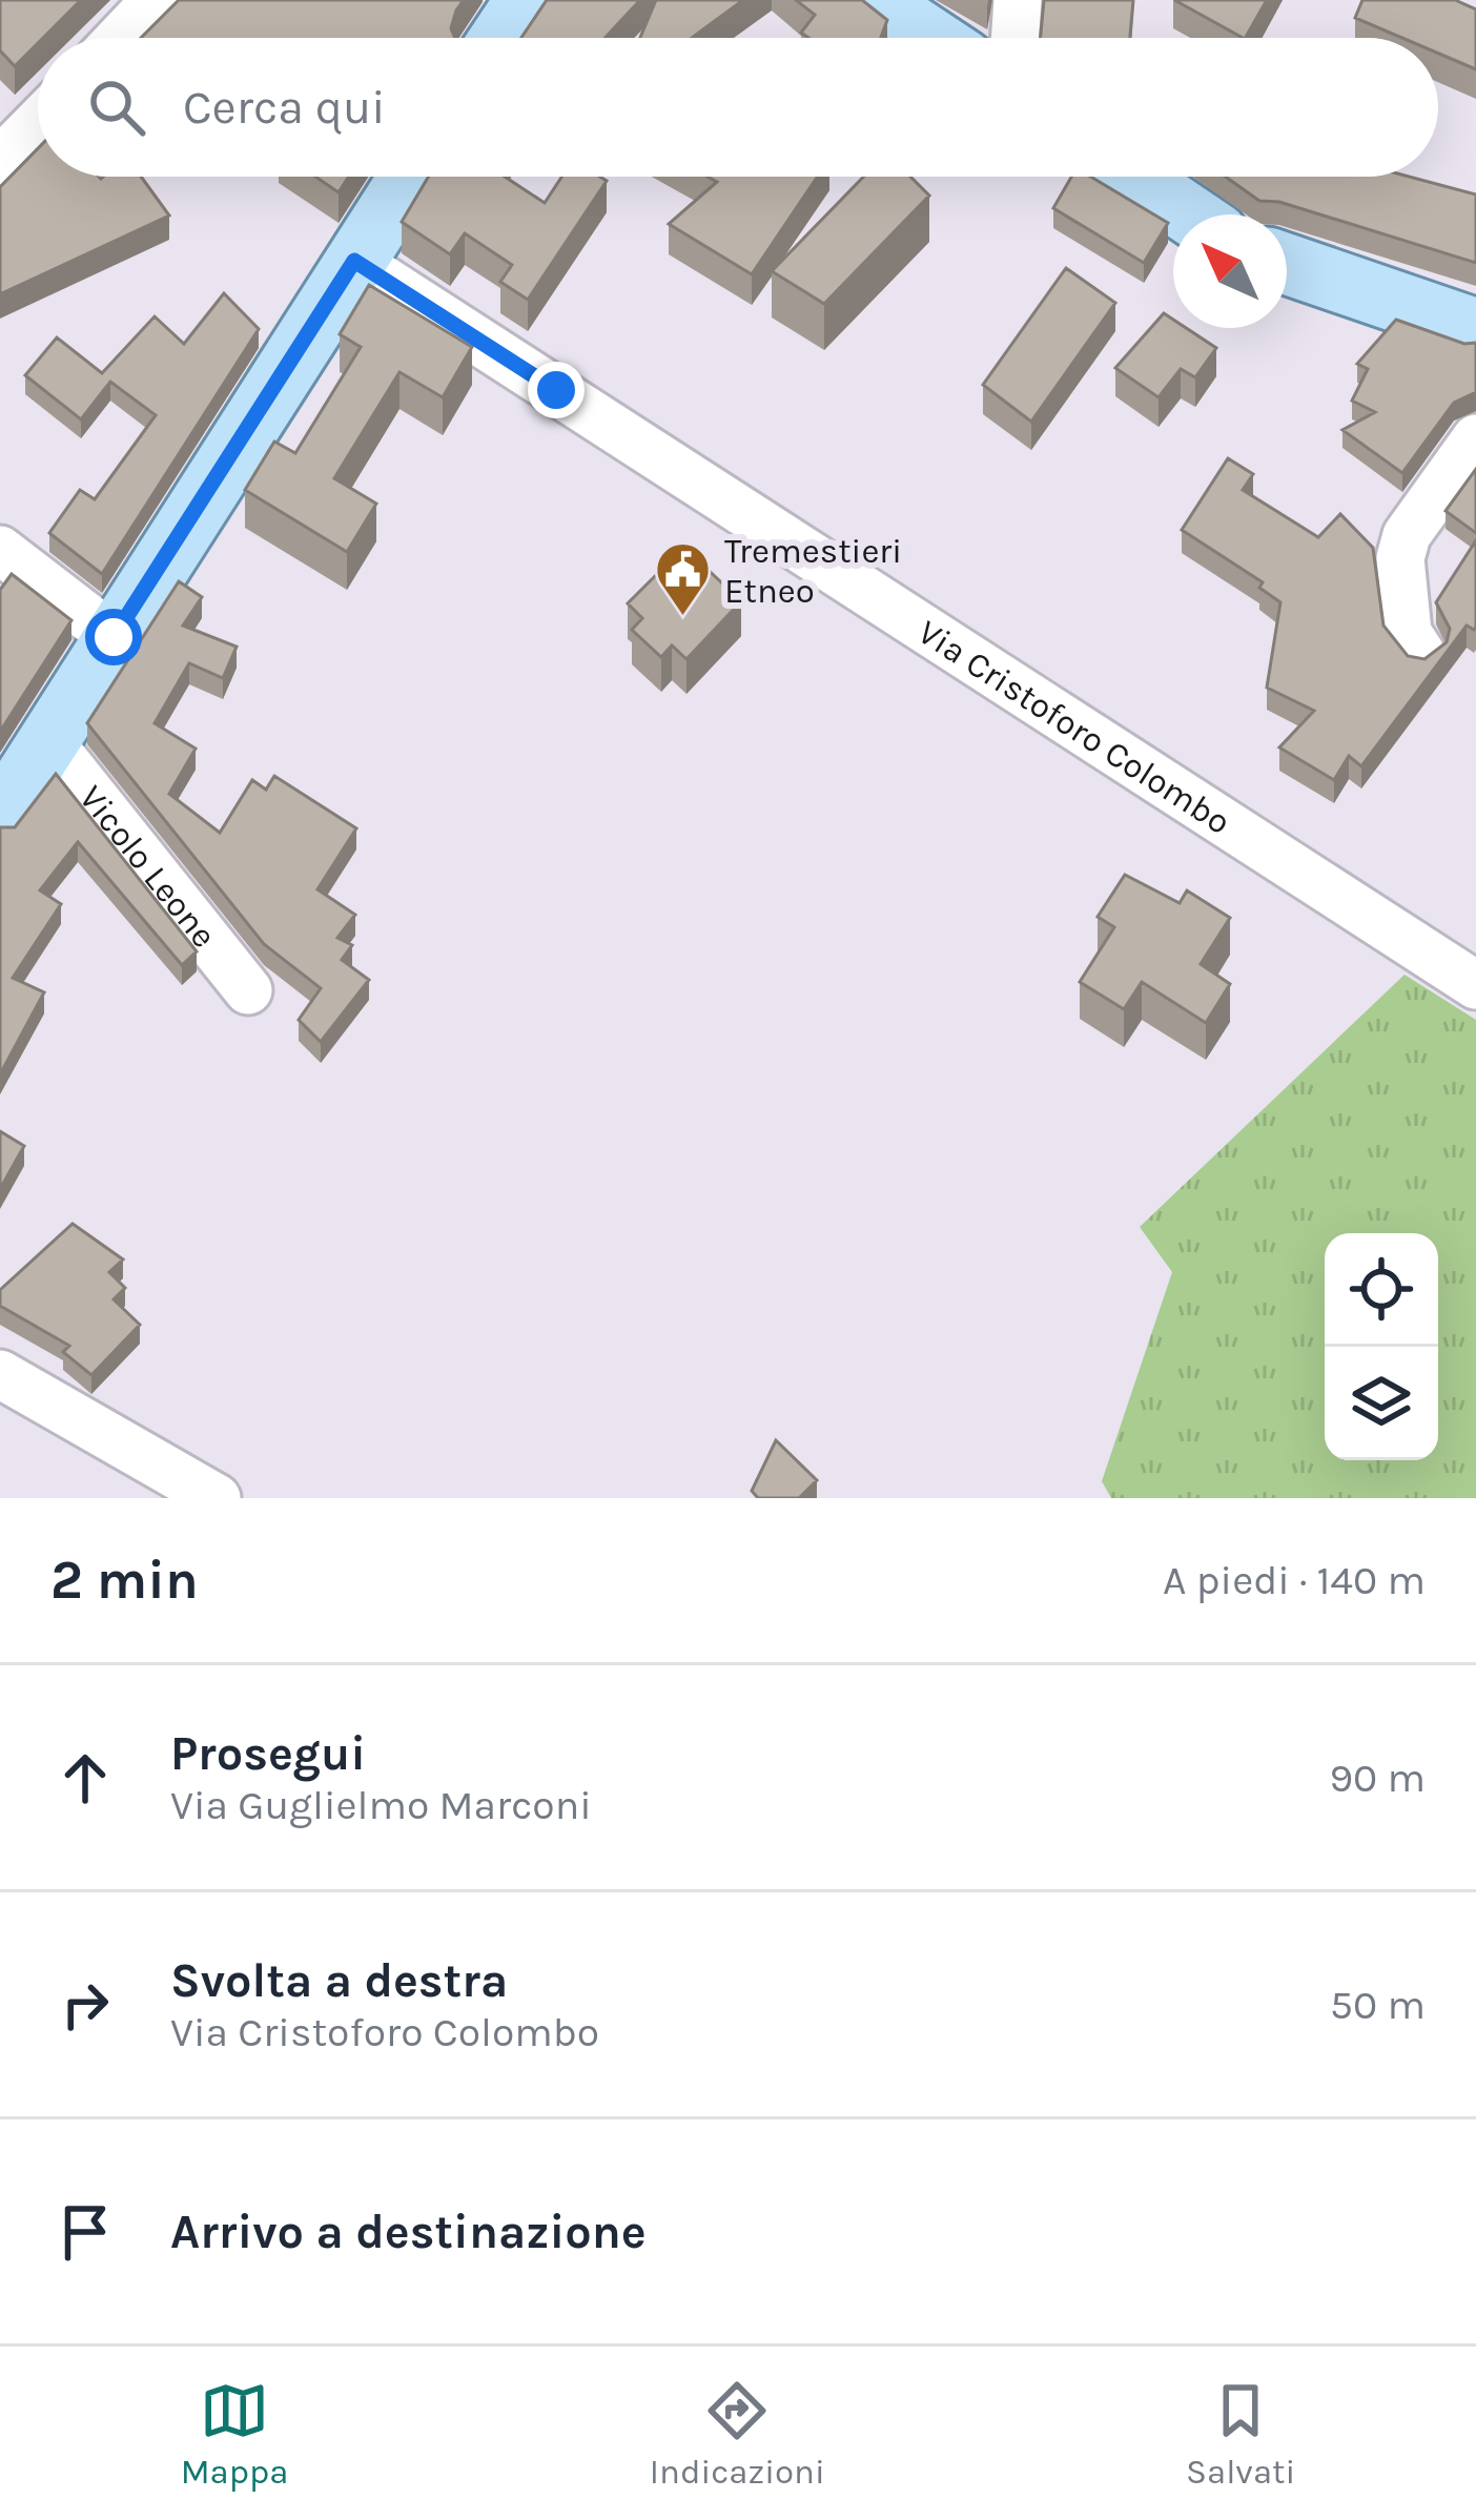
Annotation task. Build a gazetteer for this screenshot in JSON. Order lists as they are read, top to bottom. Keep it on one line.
{"streets":{"street":["Via Cristoforo Colombo","Vicolo Leone"]},"places":{"public building":["Tremestieri Etneo"]},"north":"top left","page":{"search":"Cerca qui","heading":["2 min","A piedi · 140 m"],"list":[["Prosegui","Via Guglielmo Marconi","90 m"],["Svolta a destra","Via Cristoforo Colombo","50 m"],"Arrivo a destinazione"],"nav":["Mappa","Indicazioni","Salvati"]}}
